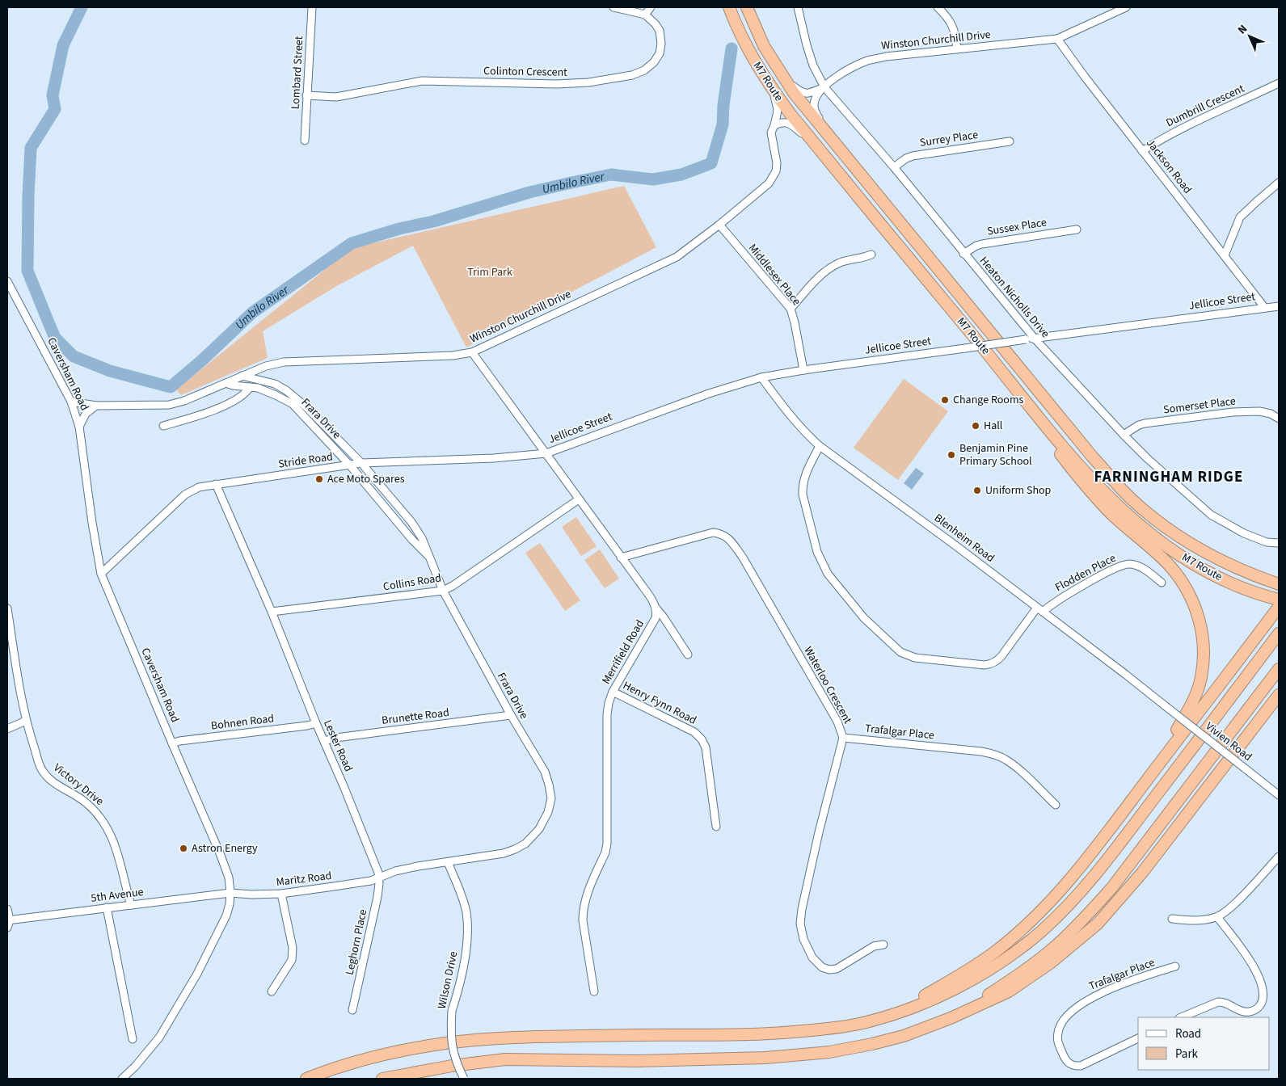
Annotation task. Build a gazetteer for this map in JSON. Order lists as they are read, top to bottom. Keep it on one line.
{"streets":{"highway":["M7 Route"],"street":["Winston Churchill Drive","Colinton Crescent","Lombard Street","Dumbrill Crescent","Surrey Place","Jackson Road","Sussex Place","Middlesex Place","Heaton Nicholls Drive","Jellicoe Street","Caversham Road","Somerset Place","Frara Drive","Stride Road","Blenheim Road","Flodden Place","Collins Road","Merrifield Road","Waterloo Crescent","Henry Fynn Road","Brunette Road","Bohnen Road","Trafalgar Place","Vivien Road","Lester Road","Victory Drive","Maritz Road","5th Avenue","Leghorn Place","Wilson Drive"]},"crossings":[["Winston Churchill Drive","M7 Route"],["Winston Churchill Drive","Jackson Road"],["Winston Churchill Drive","Middlesex Place"],["Winston Churchill Drive","Heaton Nicholls Drive"],["Winston Churchill Drive","Caversham Road"],["Winston Churchill Drive","Frara Drive"],["Colinton Crescent","Lombard Street"],["Dumbrill Crescent","Jackson Road"],["Surrey Place","Heaton Nicholls Drive"],["Jackson Road","Jellicoe Street"],["Sussex Place","Heaton Nicholls Drive"],["Middlesex Place","Jellicoe Street"],["Heaton Nicholls Drive","Jellicoe Street"],["Heaton Nicholls Drive","Somerset Place"],["Jellicoe Street","Stride Road"],["Jellicoe Street","Blenheim Road"],["Caversham Road","Stride Road"],["Caversham Road","Bohnen Road"],["Caversham Road","Maritz Road"],["Caversham Road","5th Avenue"],["Frara Drive","Stride Road"],["Frara Drive","Collins Road"],["Frara Drive","Brunette Road"],["Frara Drive","Wilson Drive"],["Stride Road","Lester Road"],["Blenheim Road","Flodden Place"],["Blenheim Road","Vivien Road"],["Collins Road","Lester Road"],["Merrifield Road","Henry Fynn Road"],["Waterloo Crescent","Trafalgar Place"],["Brunette Road","Lester Road"],["Bohnen Road","Lester Road"],["Lester Road","Maritz Road"],["Lester Road","Leghorn Place"],["Victory Drive","5th Avenue"],["Maritz Road","5th Avenue"],["Maritz Road","Leghorn Place"]],"districts":["FARNINGHAM RIDGE"],"water":["Umbilo River"],"parks":["Trim Park"],"places":["Change Rooms","Hall","Benjamin Pine Primary School","Ace Moto Spares","Uniform Shop","Astron Energy"],"legend":["Road","Park"],"north":"top left"}
